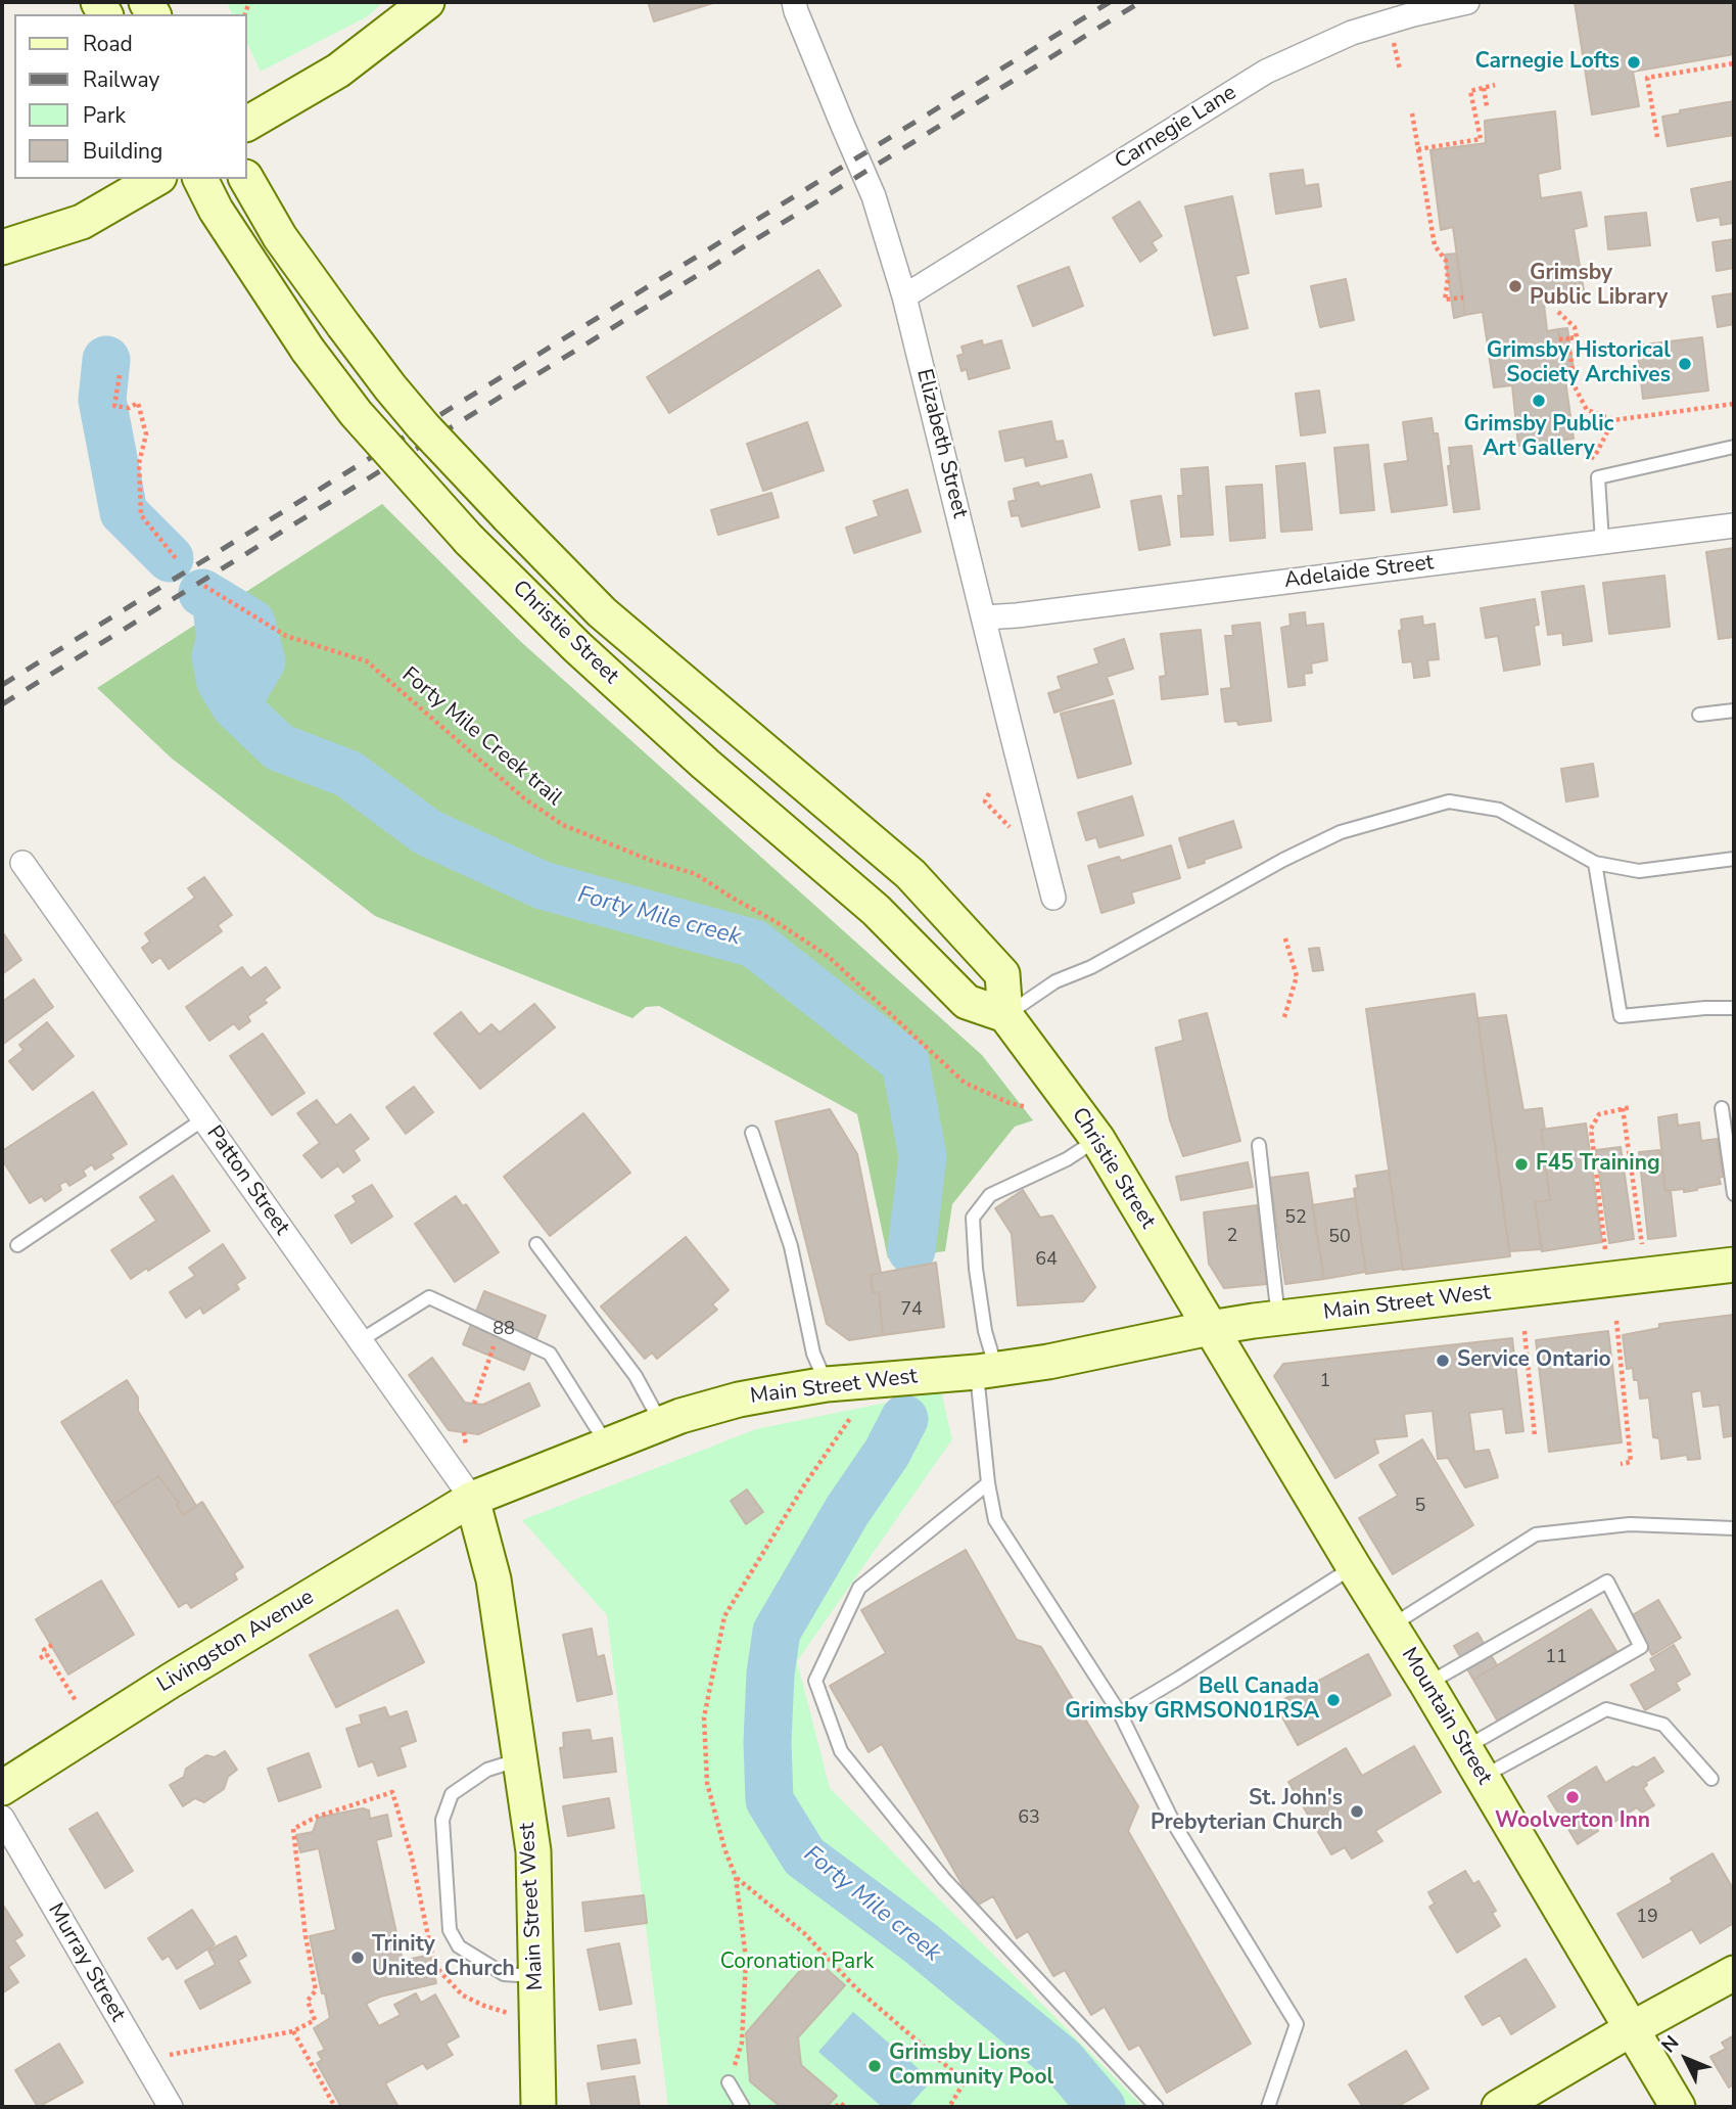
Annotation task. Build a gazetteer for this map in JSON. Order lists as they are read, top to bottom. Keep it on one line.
{"streets":{"main road":["Christie Street","Main Street West","Livingston Avenue","Mountain Street"],"street":["Carnegie Lane","Elizabeth Street","Adelaide Street","Patton Street","Murray Street"],"path":["Forty Mile Creek trail"]},"crossings":[["Carnegie Lane","Elizabeth Street"],["Elizabeth Street","Adelaide Street"],["Christie Street","Main Street West"],["Christie Street","Mountain Street"],["Patton Street","Main Street West"],["Patton Street","Livingston Avenue"],["Main Street West","Livingston Avenue"],["Main Street West","Mountain Street"]],"water":["Forty Mile creek"],"parks":["Coronation Park"],"places":["Carnegie Lofts","Grimsby Public Library","Grimsby Historical Society Archives","Grimsby Public Art Gallery","F45 Training","Service Ontario","Bell Canada Grimsby GRMSON01RSA","Woolverton Inn","St. John's Prebyterian Church","Trinity United Church","Grimsby Lions Community Pool"],"house_numbers":["52","2","50","64","74","88","1","5","11","63","19"],"legend":["Road","Railway","Park","Building"],"north":"top left"}
